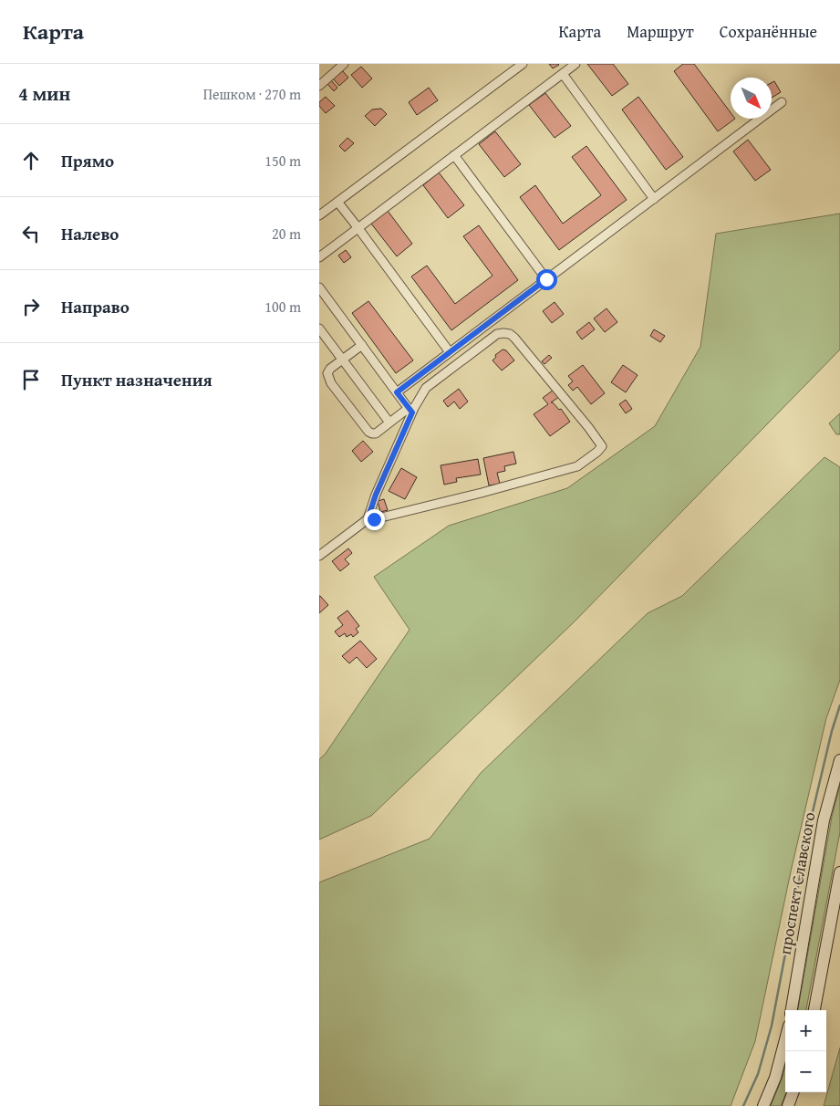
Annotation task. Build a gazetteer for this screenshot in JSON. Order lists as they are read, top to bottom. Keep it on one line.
{"streets":{"main road":["проспект Славского"]},"north":"bottom right","page":{"header":"Карта","nav":["Карта","Маршрут","Сохранённые"],"heading":["4 мин","Пешком · 270 m"],"list":[["Прямо","150 m"],["Налево","20 m"],["Направо","100 m"],"Пункт назначения"],"map_buttons":["+","−"]}}
